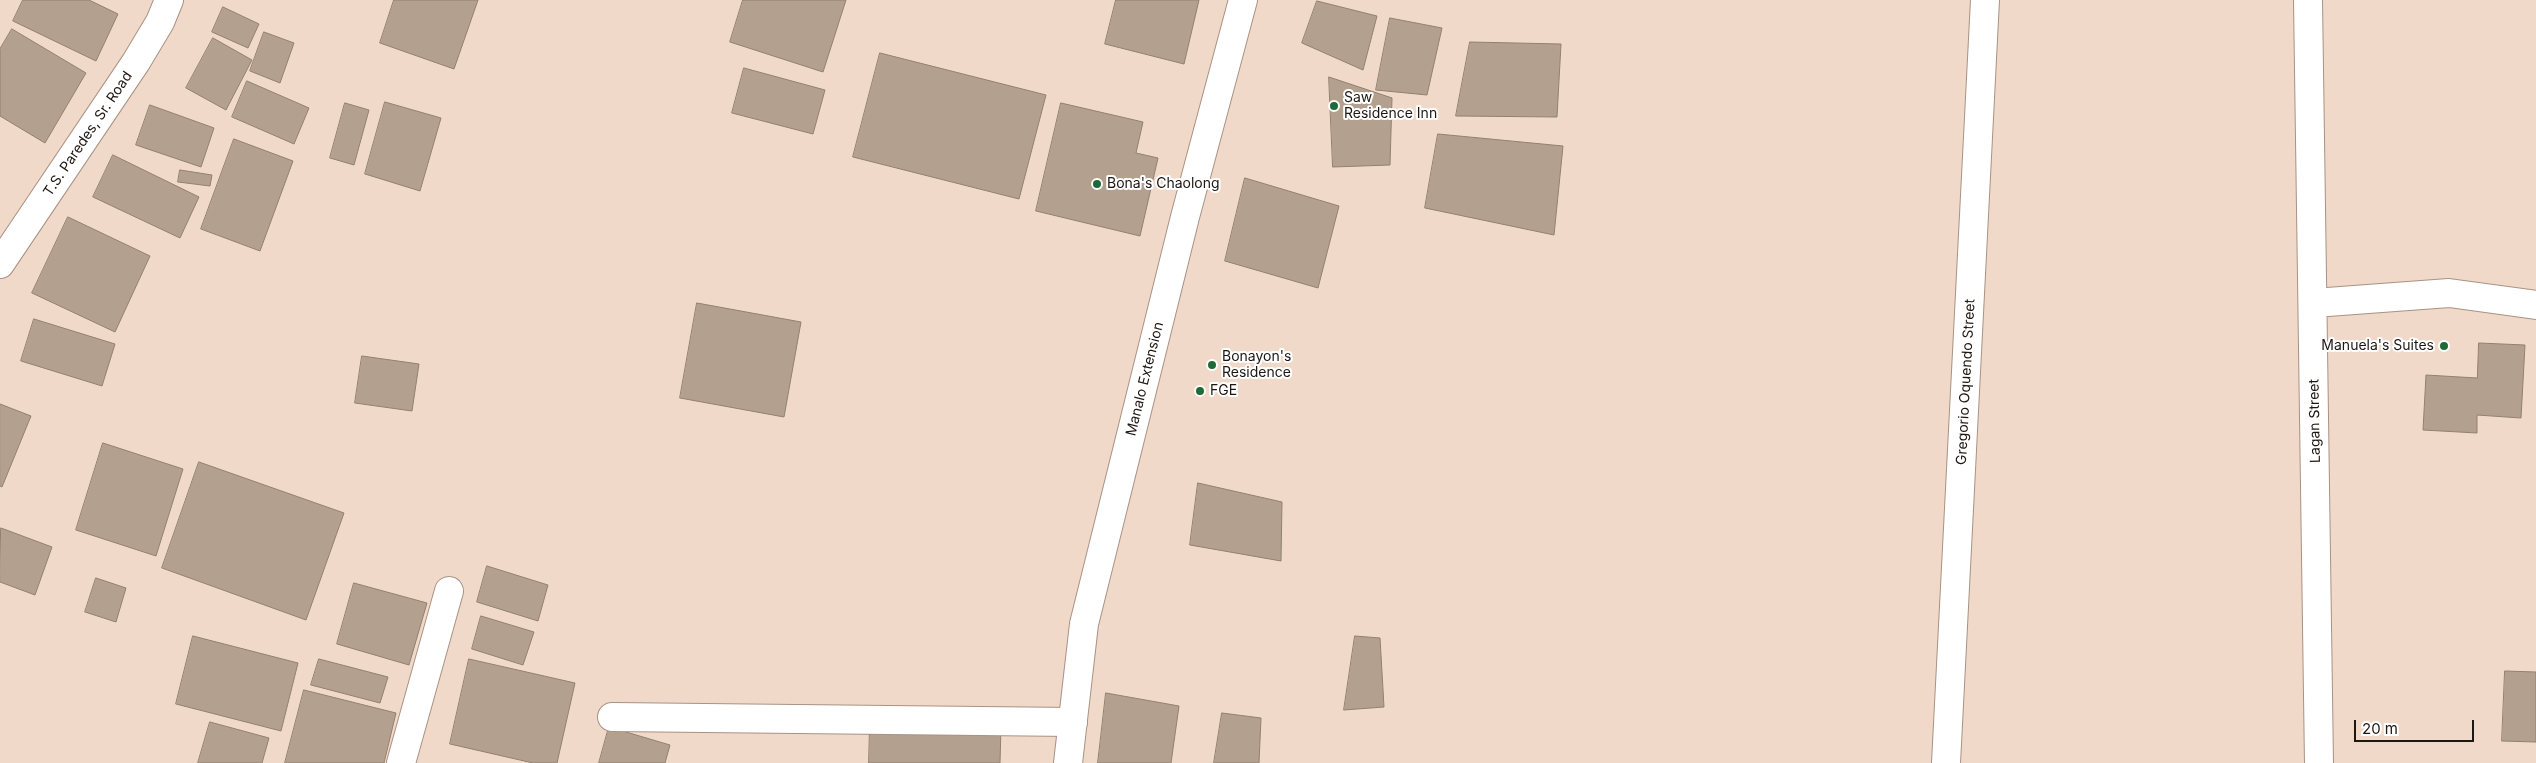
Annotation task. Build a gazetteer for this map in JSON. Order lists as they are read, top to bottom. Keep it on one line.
{"streets":{"street":["T.S. Paredes, Sr. Road","Manalo Extension","Gregorio Oquendo Street","Lagan Street"]},"places":["Saw Residence Inn","Bona's Chaolong","Manuela's Suites","Bonayon's Residence","FGE"],"scale_bar":"20 m"}
